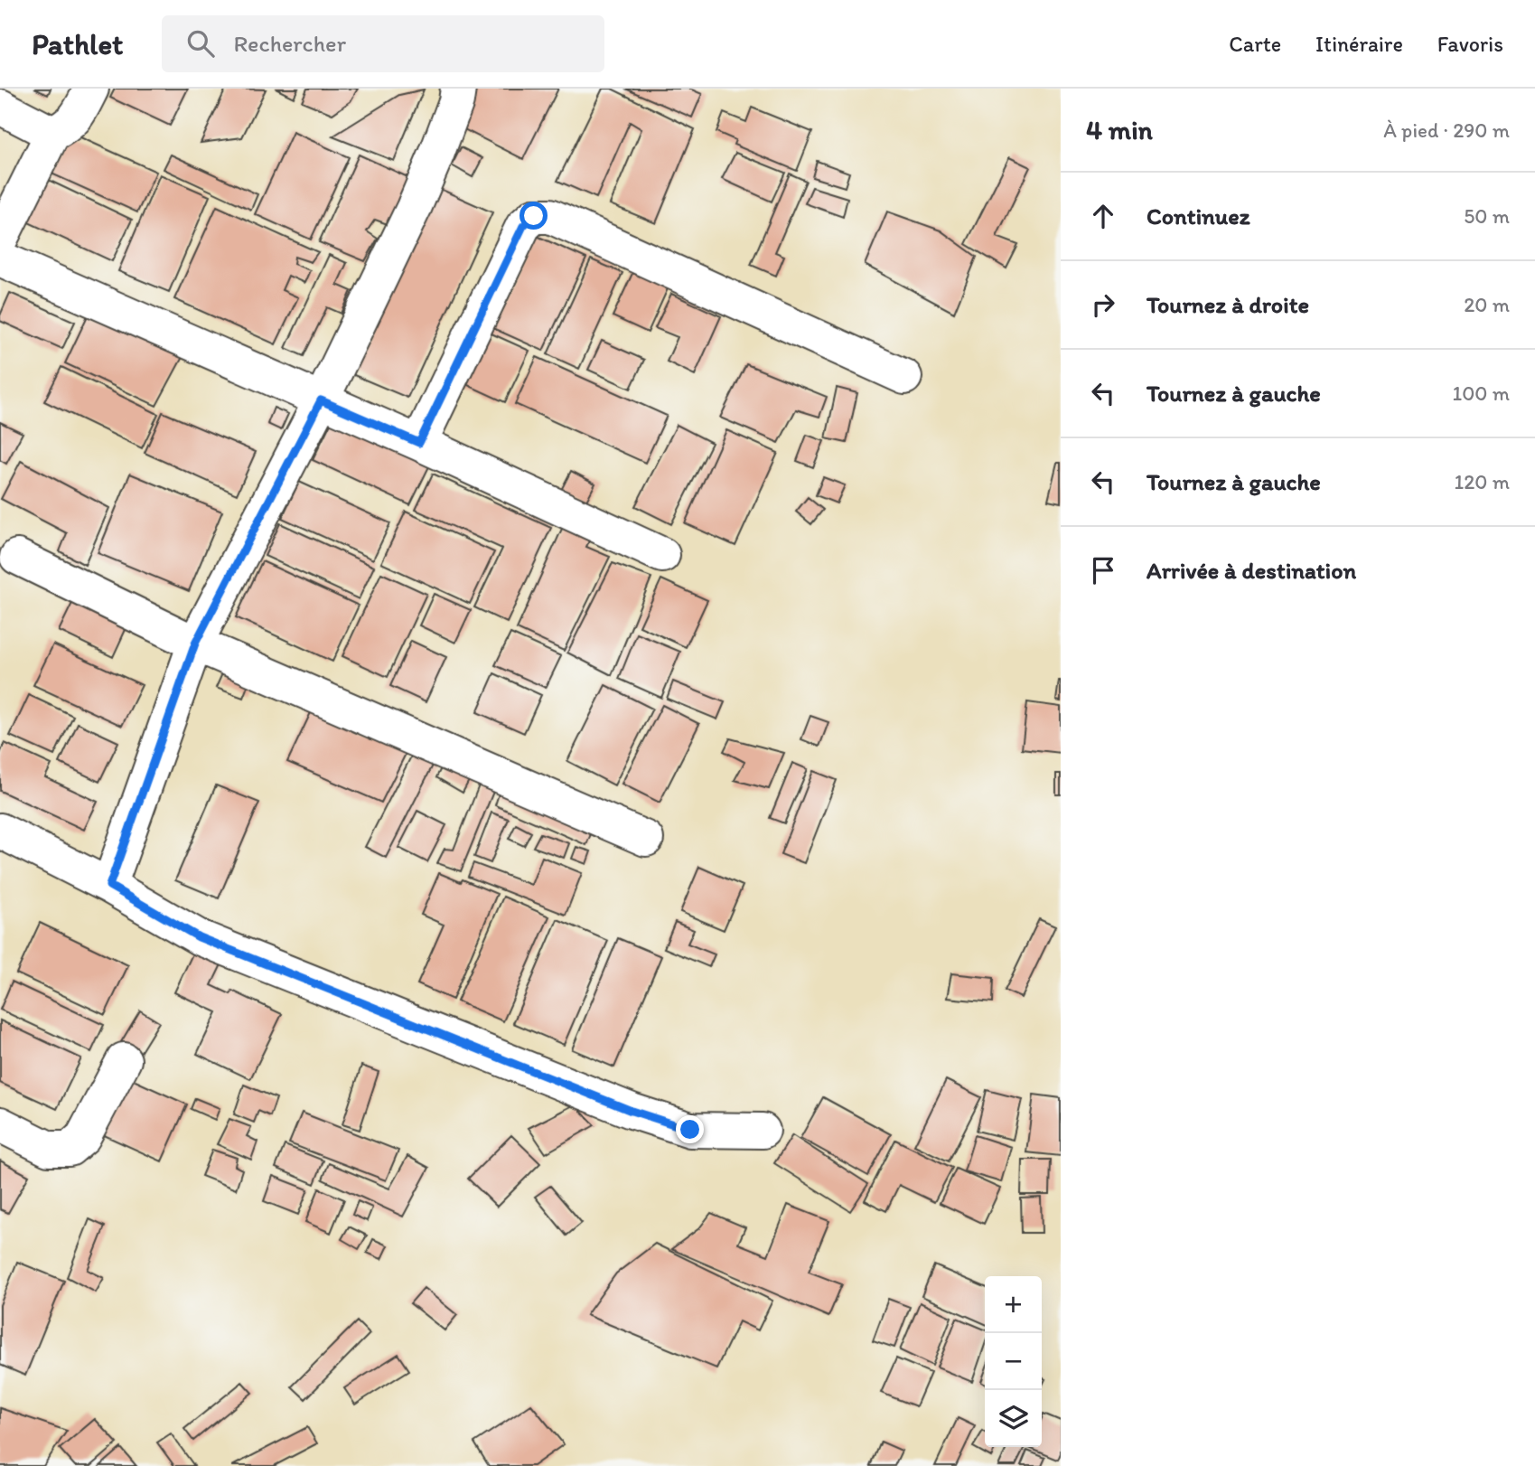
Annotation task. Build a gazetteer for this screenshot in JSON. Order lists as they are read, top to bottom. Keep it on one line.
{"page":{"header":"Pathlet","search":"Rechercher","nav":["Carte","Itinéraire","Favoris"],"heading":["4 min","À pied · 290 m"],"list":[["Continuez","50 m"],["Tournez à droite","20 m"],["Tournez à gauche","100 m"],["Tournez à gauche","120 m"],"Arrivée à destination"],"map_buttons":["+","−"]}}
